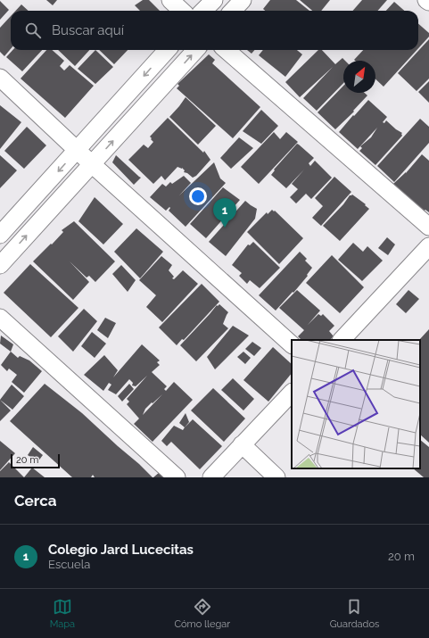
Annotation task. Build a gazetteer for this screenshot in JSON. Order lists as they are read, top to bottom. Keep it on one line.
{"scale_bar":"20 m","north":"top right","page":{"search":"Buscar aquí","pins":"1","scale":"20 m","heading":"Cerca","list":[{"mark":"1","name":"Colegio Jard Lucecitas","note":"Escuela","value":"20 m"}],"nav":["Mapa","Cómo llegar","Guardados"]}}
